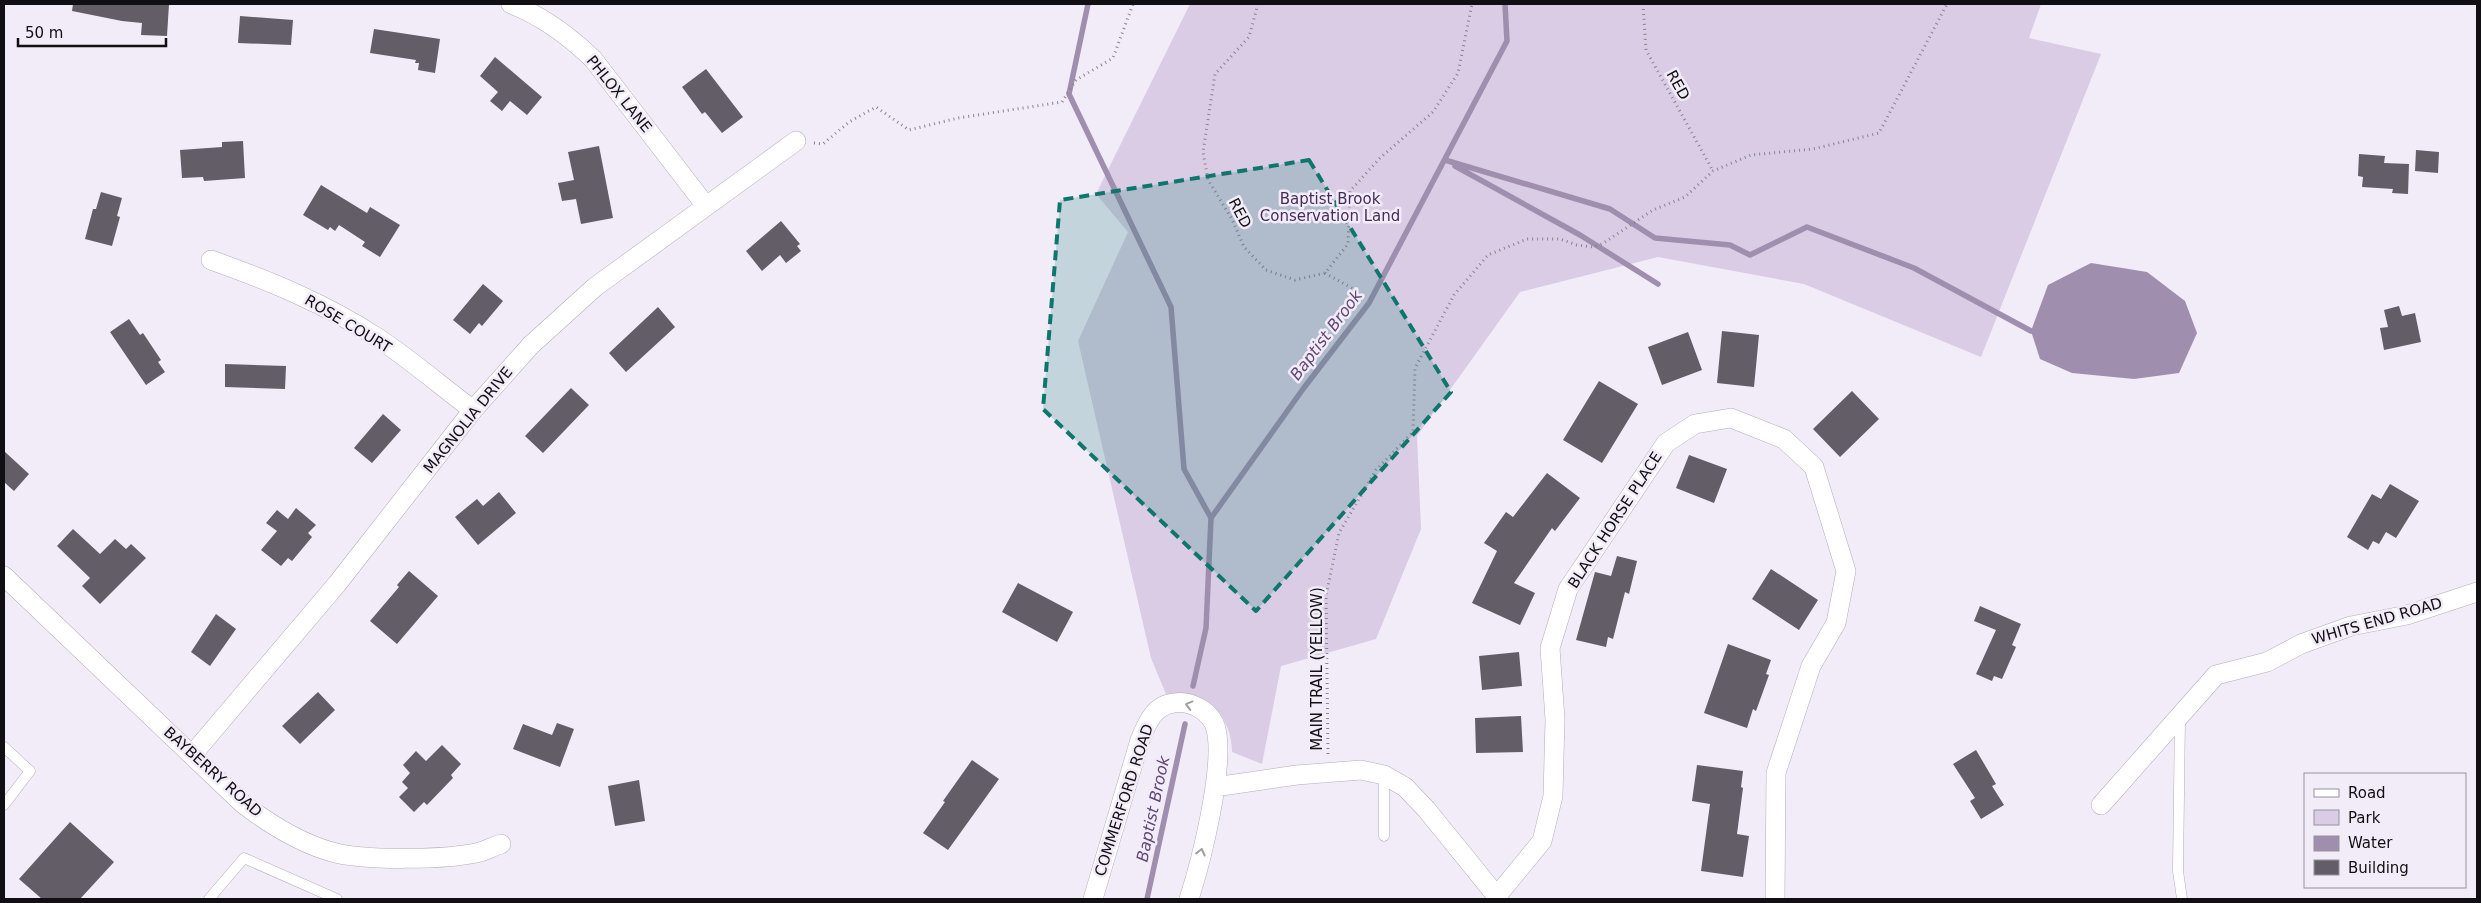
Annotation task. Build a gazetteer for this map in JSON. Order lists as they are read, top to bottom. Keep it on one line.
{"streets":{"street":["PHLOX LANE","ROSE COURT","MAGNOLIA DRIVE","BLACK HORSE PLACE","WHITS END ROAD","BAYBERRY ROAD","COMMERFORD ROAD"],"path":["RED","MAIN TRAIL (YELLOW)"]},"crossings":[["RED","MAIN TRAIL (YELLOW)"],["PHLOX LANE","MAGNOLIA DRIVE"],["ROSE COURT","MAGNOLIA DRIVE"],["MAGNOLIA DRIVE","BAYBERRY ROAD"],["BLACK HORSE PLACE","MAIN TRAIL (YELLOW)"],["BLACK HORSE PLACE","COMMERFORD ROAD"]],"water":["Baptist Brook"],"parks":["Baptist Brook Conservation Land"],"legend":["Road","Park","Water","Building"],"scale_bar":"50 m"}
